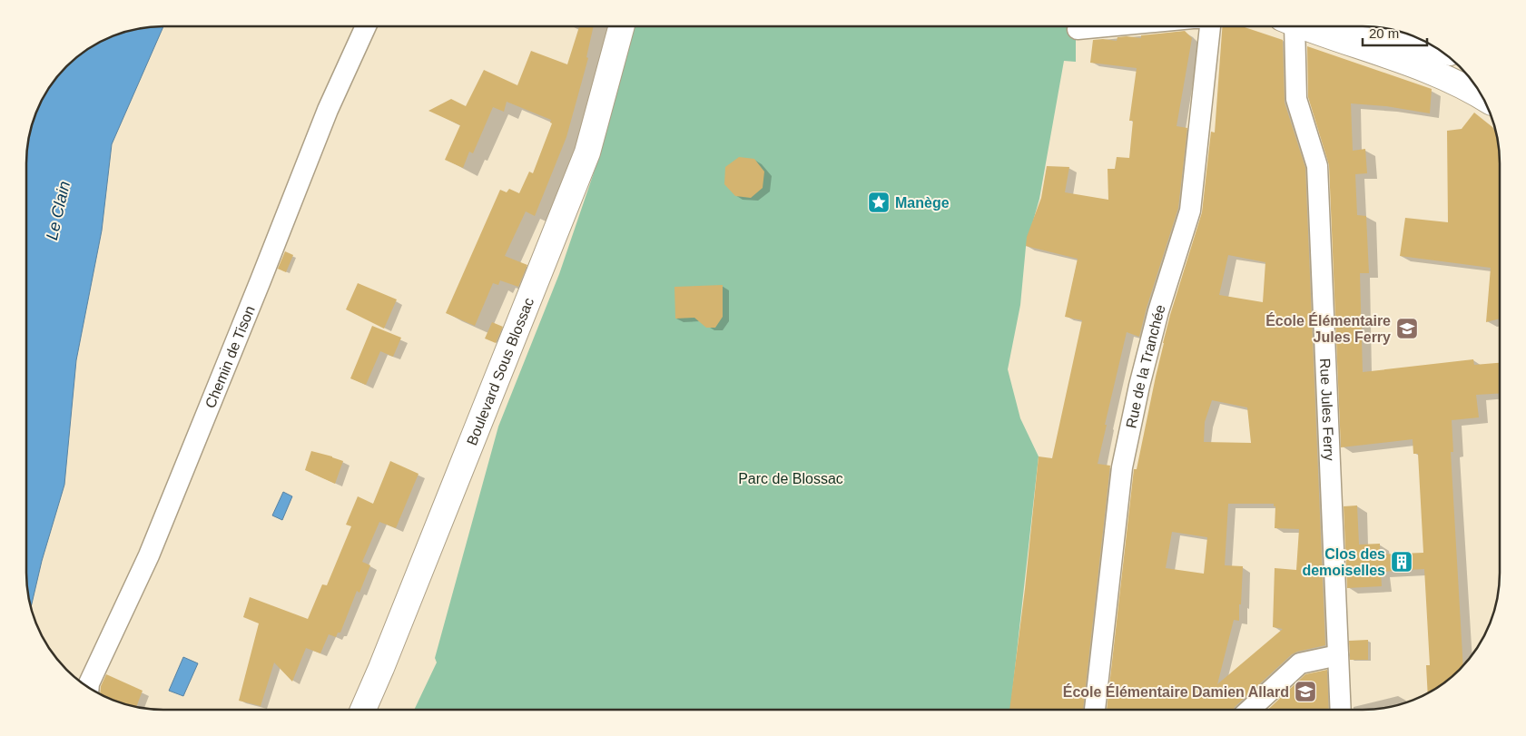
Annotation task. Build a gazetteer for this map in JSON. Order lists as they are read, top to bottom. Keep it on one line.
{"streets":{"main road":["Boulevard Sous Blossac"],"street":["Chemin de Tison","Rue de la Tranchée","Rue Jules Ferry"]},"water":["Le Clain"],"parks":["Parc de Blossac"],"places":{"place":["Manège"],"school or university":["École Élémentaire Jules Ferry","École Élémentaire Damien Allard"],"building":["Clos des demoiselles"]},"scale_bar":"20 m"}
